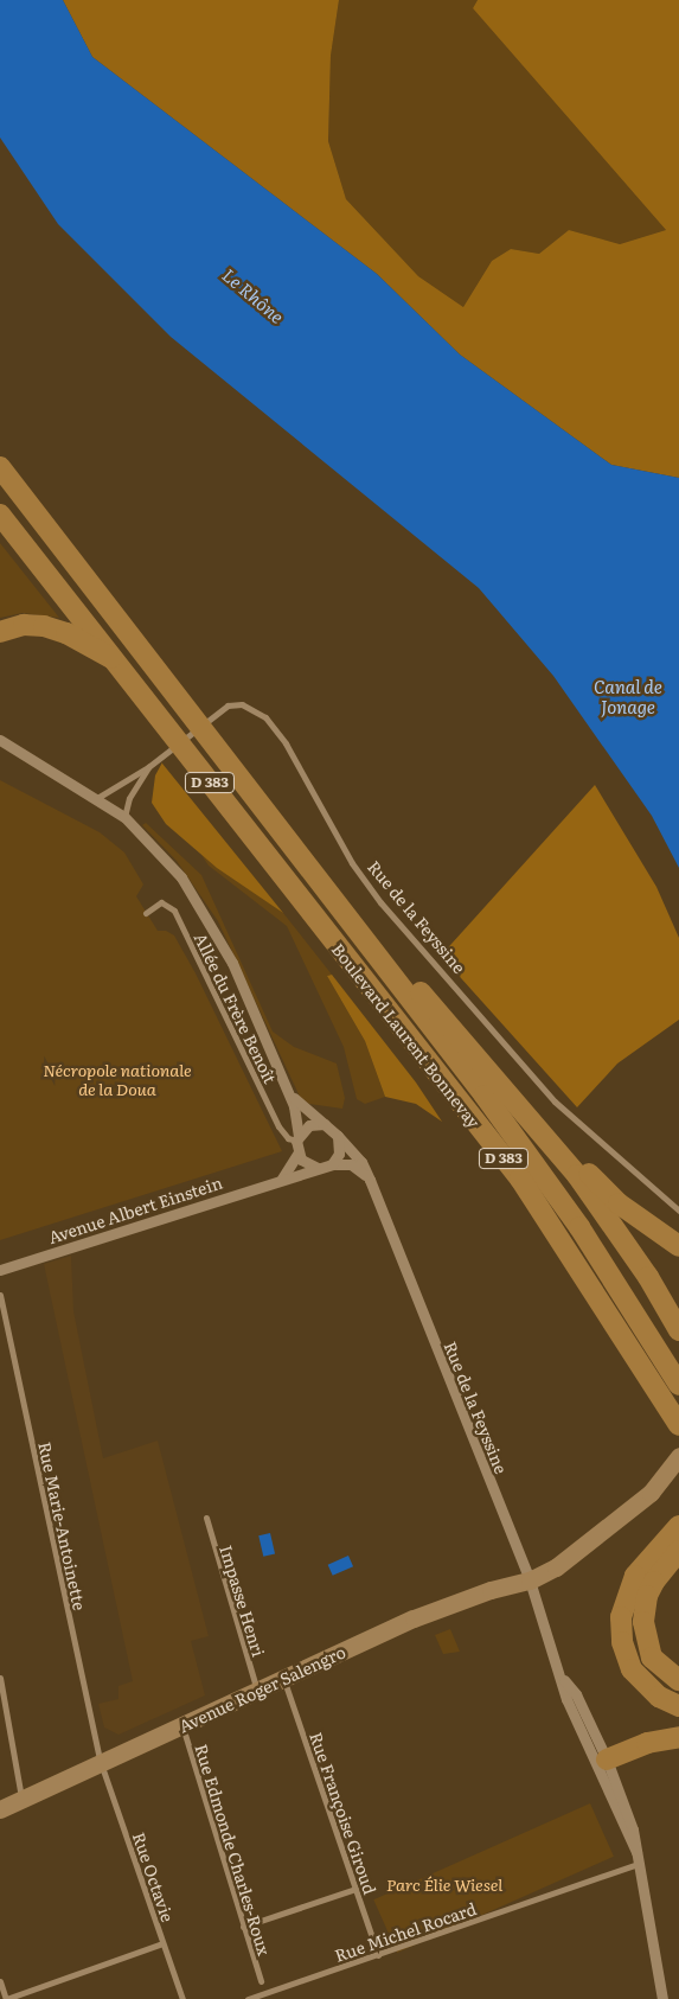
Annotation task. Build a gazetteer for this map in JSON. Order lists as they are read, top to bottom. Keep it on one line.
{"streets":{"highway":["D 383","Boulevard Laurent Bonnevay"],"main road":["Avenue Roger Salengro"],"street":["Rue de la Feyssine","Allée du Frère Benoît","Avenue Albert Einstein","Rue Marie-Antoinette","Impasse Henri","Rue Françoise Giroud","Rue Edmonde Charles-Roux","Rue Octavie","Rue Michel Rocard"]},"crossings":[["Rue de la Feyssine","Allée du Frère Benoît"],["Rue de la Feyssine","Avenue Albert Einstein"],["Rue de la Feyssine","Avenue Roger Salengro"],["Rue de la Feyssine","Rue Michel Rocard"],["Allée du Frère Benoît","Avenue Albert Einstein"],["Rue Marie-Antoinette","Avenue Roger Salengro"],["Rue Marie-Antoinette","Rue Octavie"],["Impasse Henri","Avenue Roger Salengro"],["Avenue Roger Salengro","Rue Françoise Giroud"],["Avenue Roger Salengro","Rue Edmonde Charles-Roux"],["Avenue Roger Salengro","Rue Octavie"],["Rue Françoise Giroud","Rue Michel Rocard"]],"water":["Le Rhône","Canal de Jonage"],"parks":["Nécropole nationale de la Doua","Parc Élie Wiesel"]}
